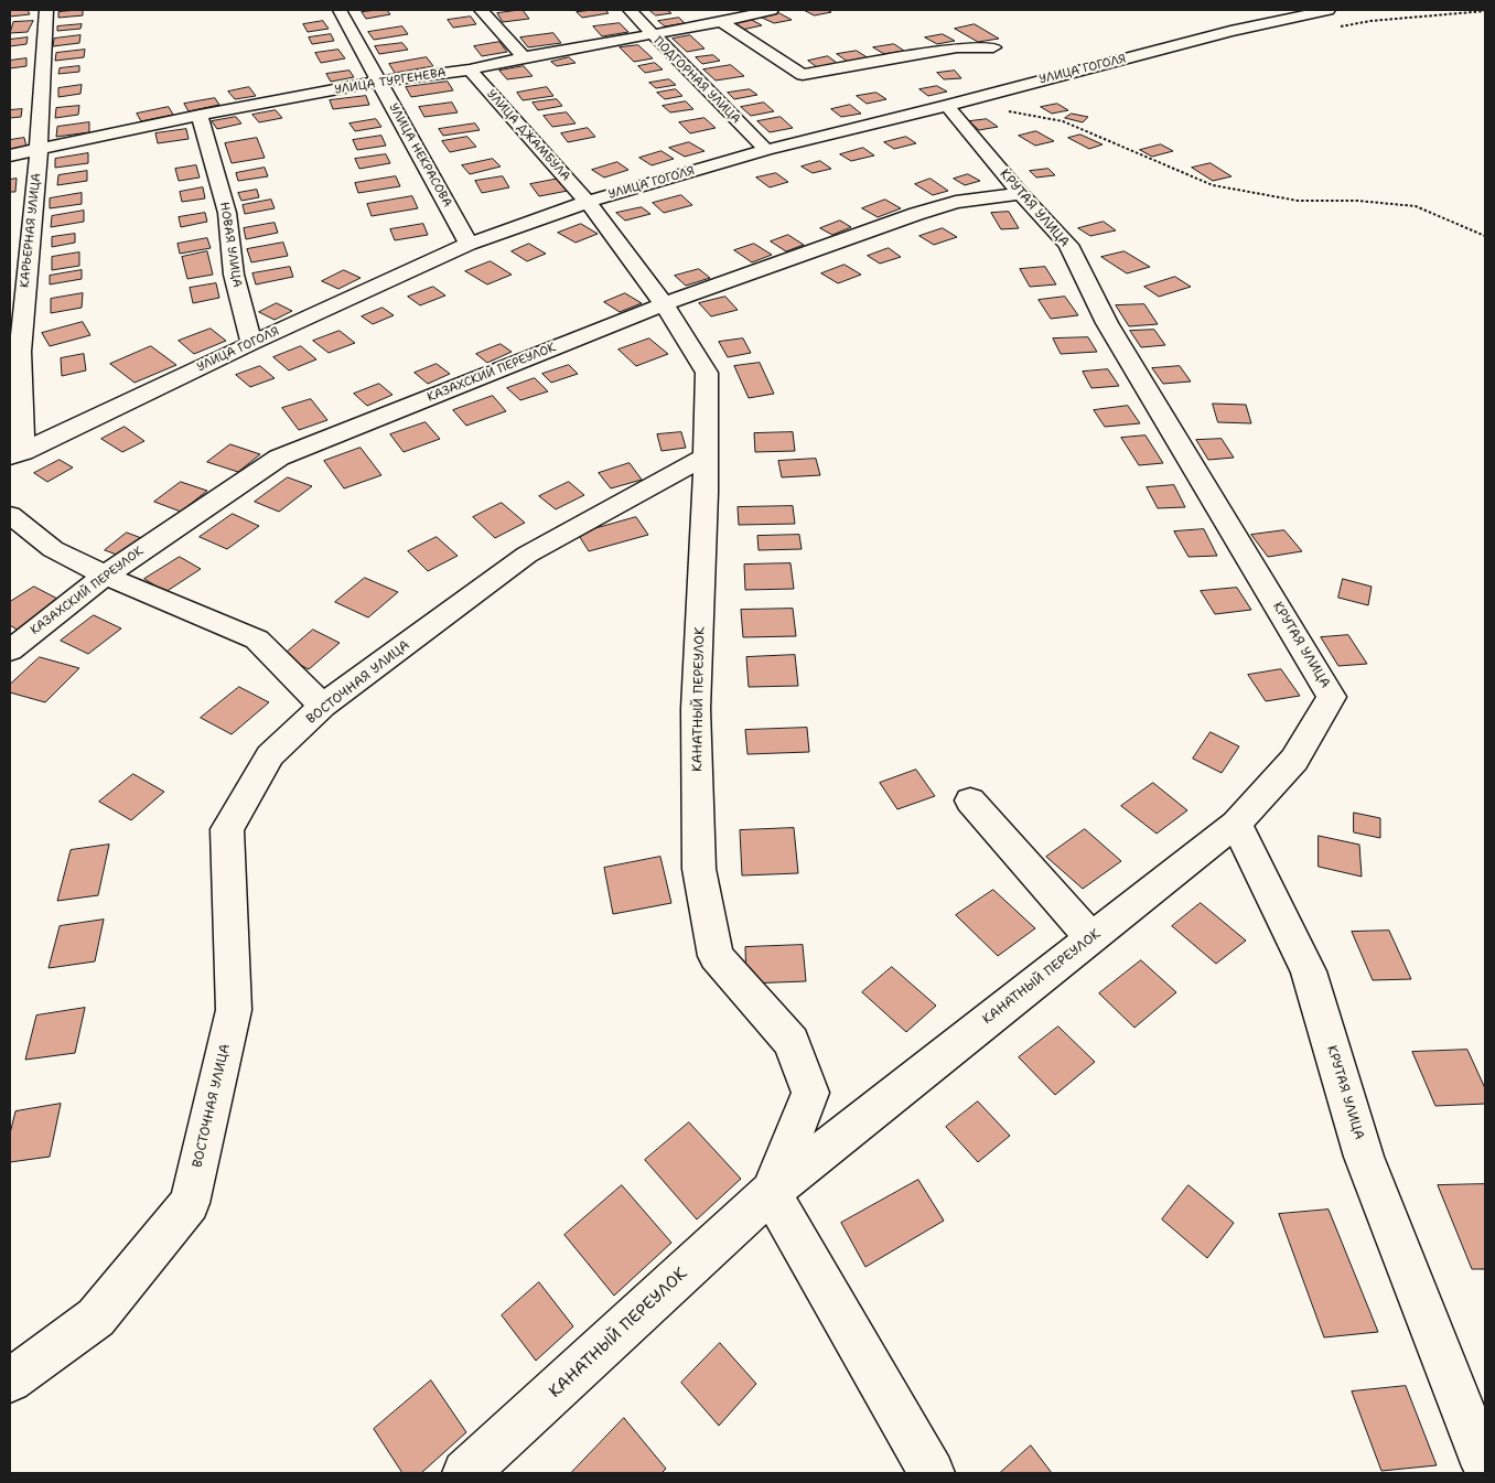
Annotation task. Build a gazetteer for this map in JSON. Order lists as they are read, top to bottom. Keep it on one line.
{"streets":{"street":["УЛИЦА ГОГОЛЯ","ПОДГОРНАЯ УЛИЦА","УЛИЦА ТУРГЕНЕВА","УЛИЦА ДЖАМБУЛА","УЛИЦА НЕКРАСОВА","КРУТАЯ УЛИЦА","КАРЬЕРНАЯ УЛИЦА","НОВАЯ УЛИЦА","КАЗАХСКИЙ ПЕРЕУЛОК","ВОСТОЧНАЯ УЛИЦА","КАНАТНЫЙ ПЕРЕУЛОК"]},"crossings":[["УЛИЦА ГОГОЛЯ","ПОДГОРНАЯ УЛИЦА"],["УЛИЦА ГОГОЛЯ","УЛИЦА ДЖАМБУЛА"],["УЛИЦА ГОГОЛЯ","УЛИЦА НЕКРАСОВА"],["УЛИЦА ГОГОЛЯ","КРУТАЯ УЛИЦА"],["УЛИЦА ГОГОЛЯ","КАРЬЕРНАЯ УЛИЦА"],["УЛИЦА ГОГОЛЯ","НОВАЯ УЛИЦА"],["УЛИЦА ГОГОЛЯ","КАНАТНЫЙ ПЕРЕУЛОК"],["ПОДГОРНАЯ УЛИЦА","УЛИЦА ТУРГЕНЕВА"],["УЛИЦА ТУРГЕНЕВА","УЛИЦА ДЖАМБУЛА"],["УЛИЦА ТУРГЕНЕВА","УЛИЦА НЕКРАСОВА"],["УЛИЦА ТУРГЕНЕВА","КАРЬЕРНАЯ УЛИЦА"],["УЛИЦА ТУРГЕНЕВА","НОВАЯ УЛИЦА"],["УЛИЦА ДЖАМБУЛА","КАНАТНЫЙ ПЕРЕУЛОК"],["КРУТАЯ УЛИЦА","КАЗАХСКИЙ ПЕРЕУЛОК"],["КРУТАЯ УЛИЦА","КАНАТНЫЙ ПЕРЕУЛОК"],["КАЗАХСКИЙ ПЕРЕУЛОК","КАНАТНЫЙ ПЕРЕУЛОК"],["ВОСТОЧНАЯ УЛИЦА","КАНАТНЫЙ ПЕРЕУЛОК"]]}
